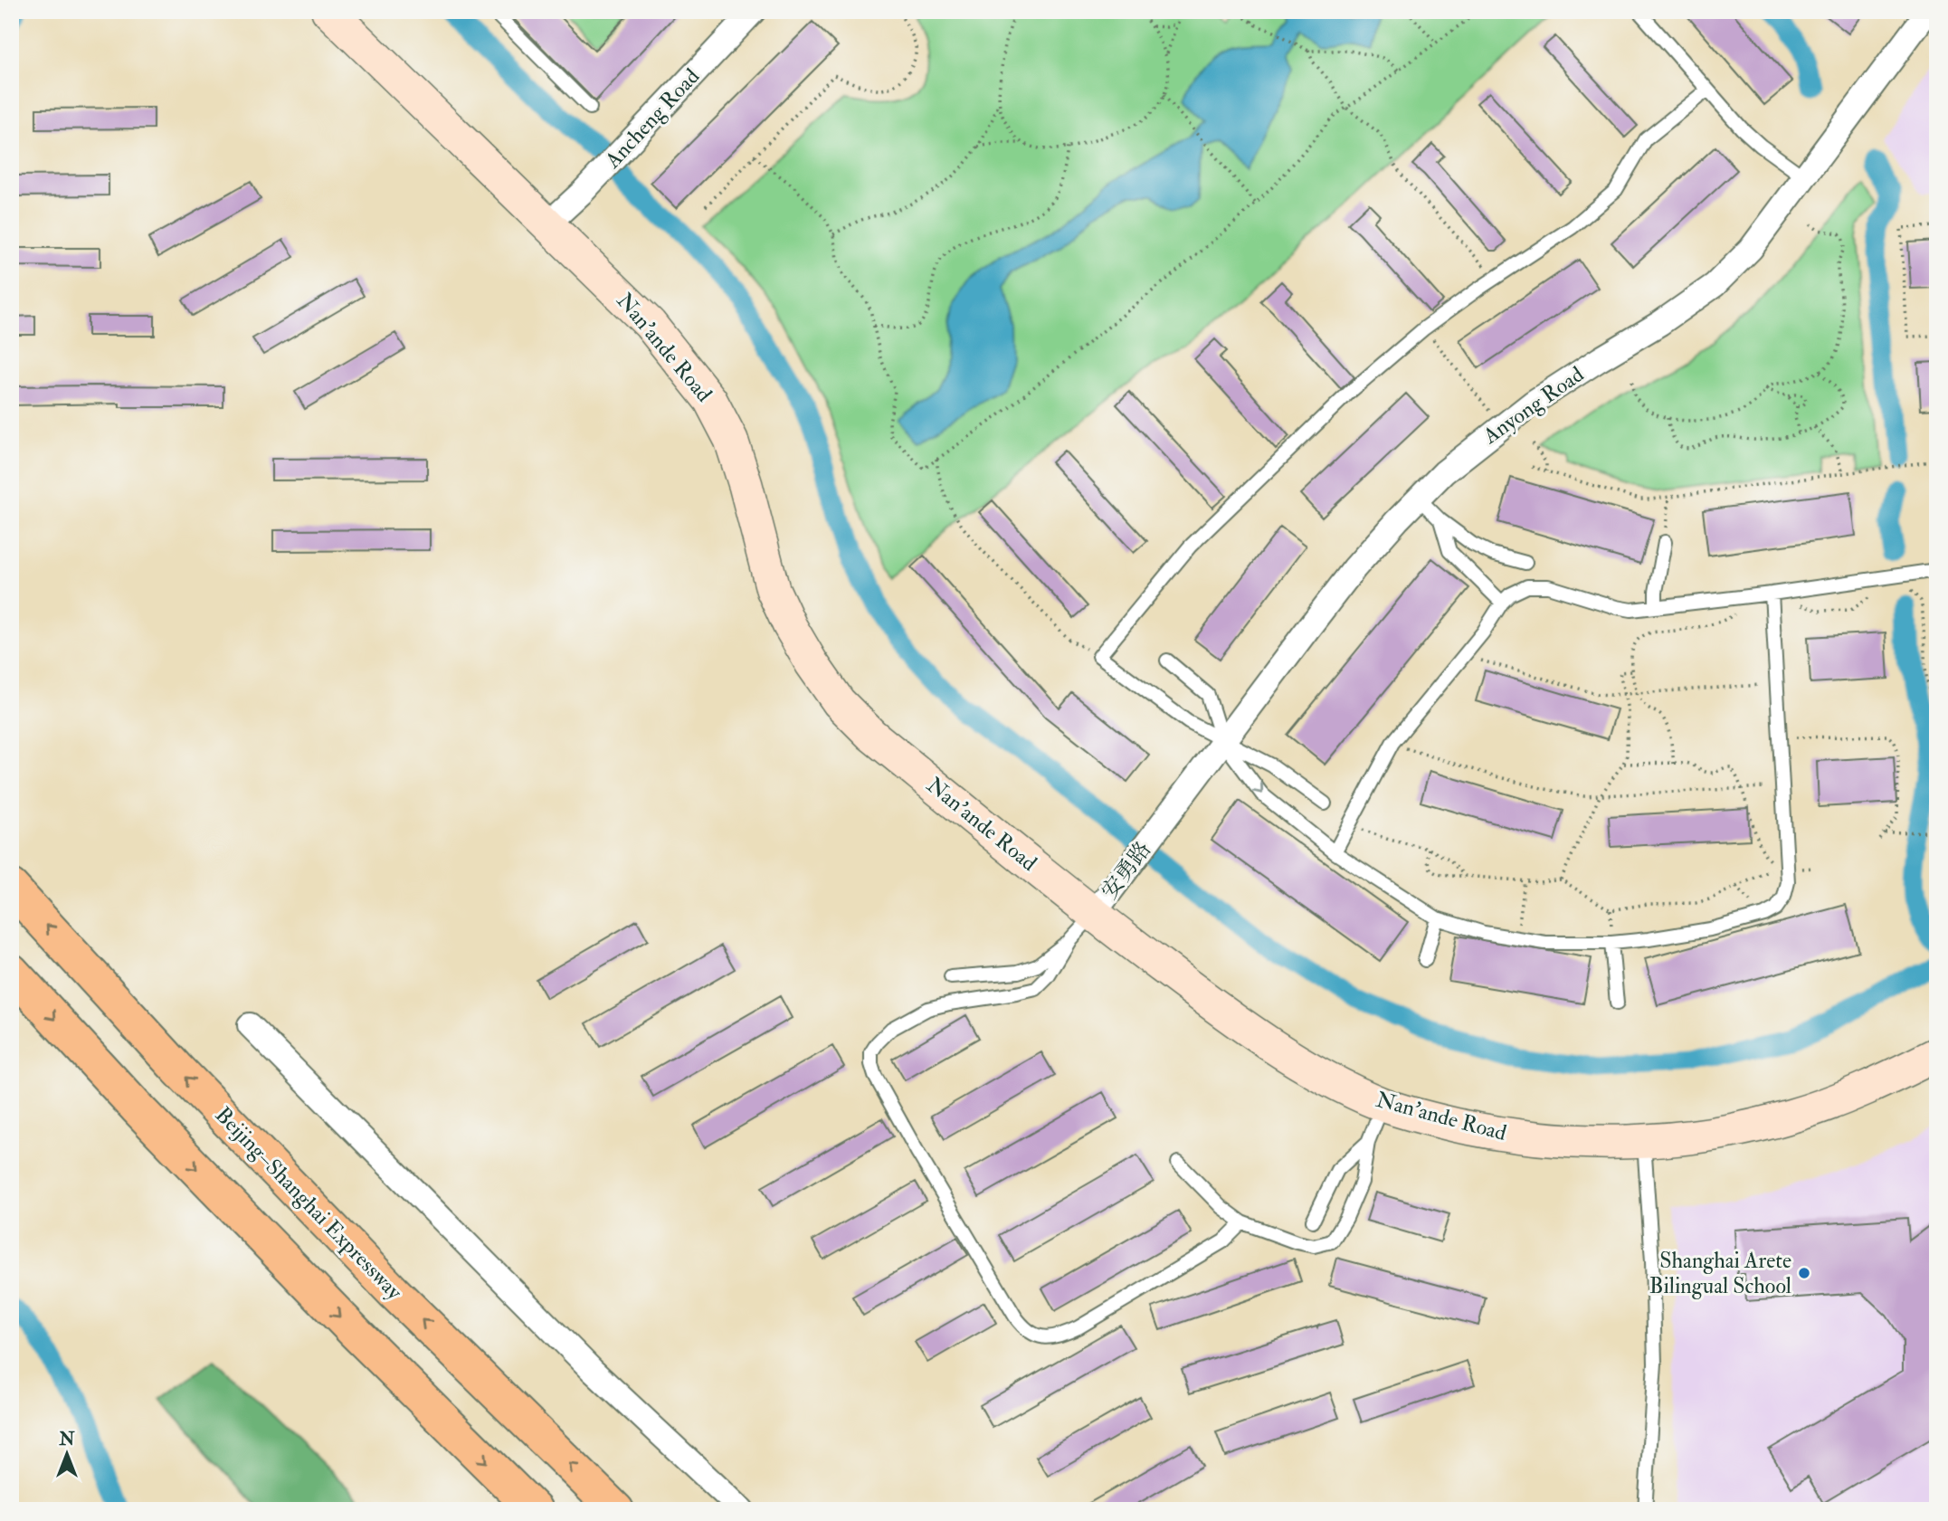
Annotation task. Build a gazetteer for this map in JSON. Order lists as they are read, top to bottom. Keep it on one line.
{"streets":{"highway":["Beijing–Shanghai Expressway"],"street":["Ancheng Road","Nan'ande Road","Anyong Road","安勇路"]},"crossings":[["Ancheng Road","Nan'ande Road"],["Nan'ande Road","安勇路"],["Anyong Road","安勇路"]],"places":["Shanghai Arete Bilingual School"],"north":"top"}
